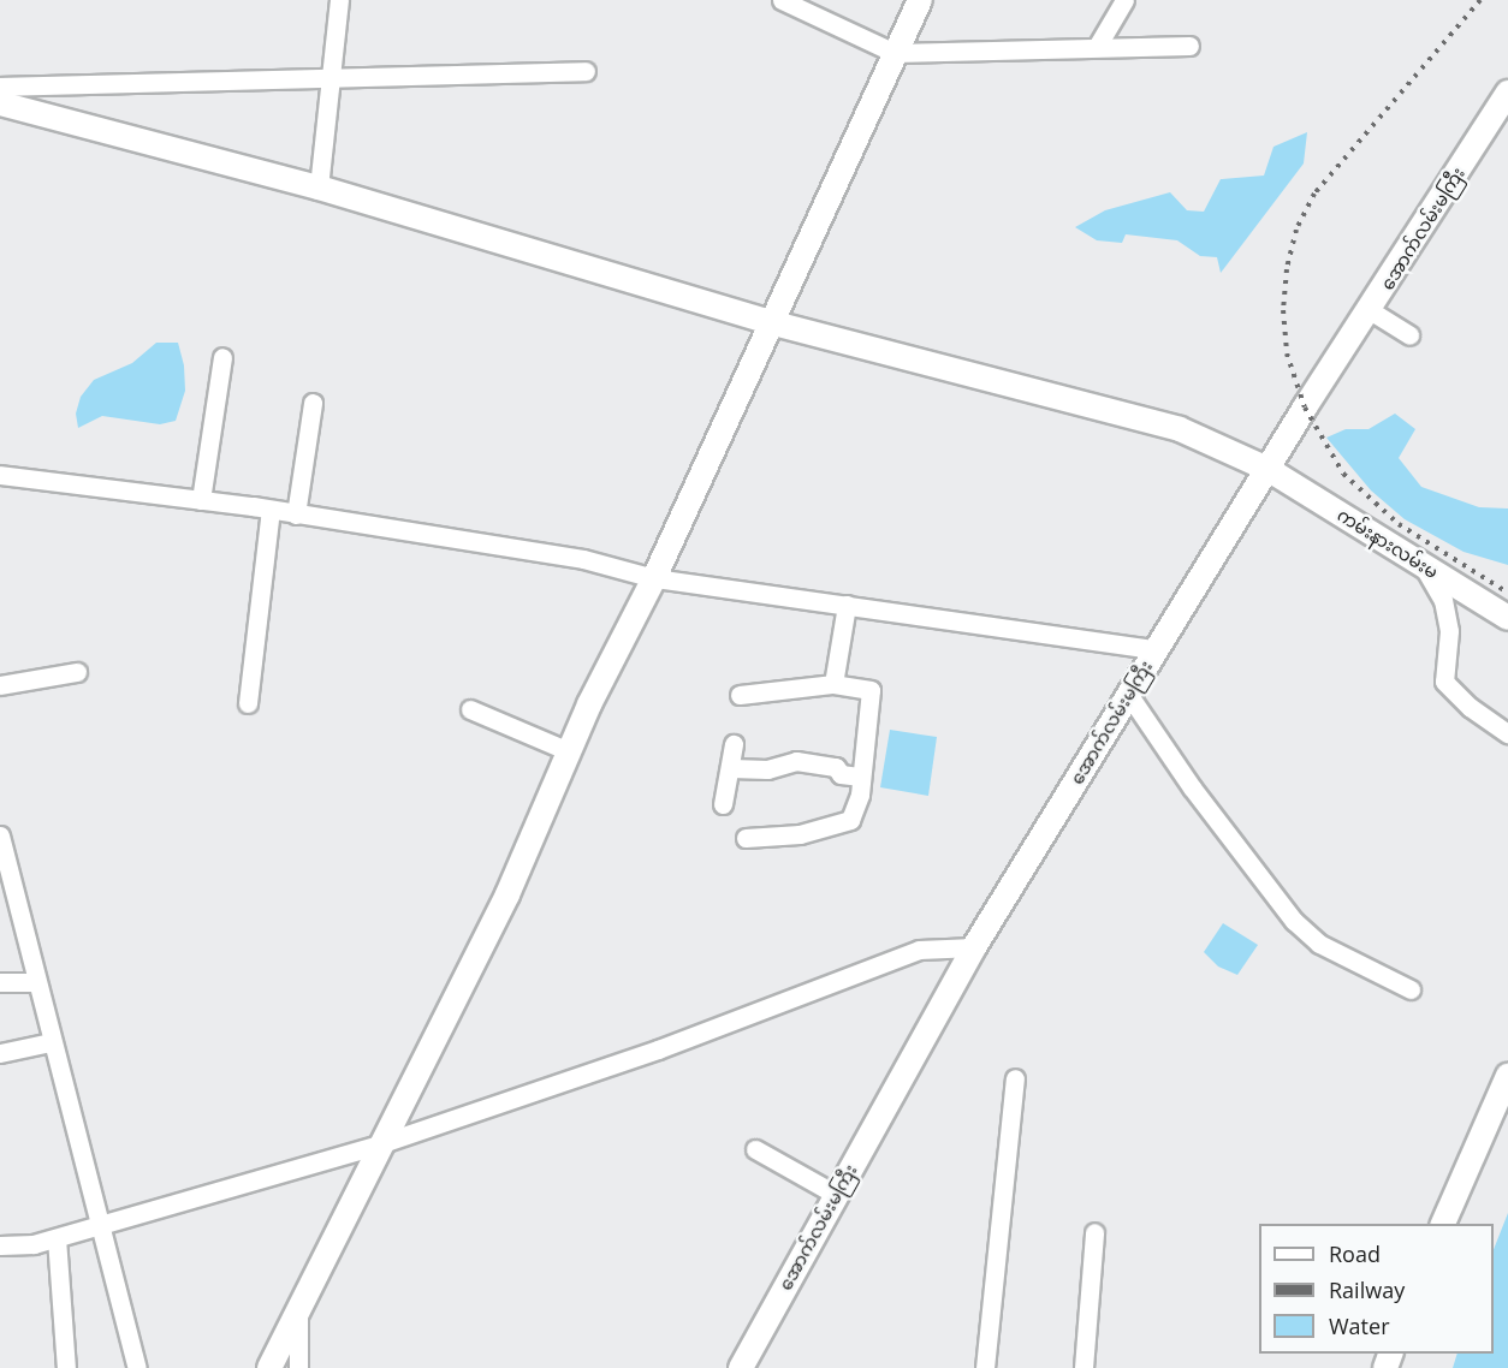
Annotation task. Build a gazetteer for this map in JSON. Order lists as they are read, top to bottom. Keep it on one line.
{"streets":{"main road":["အောက်လမ်းမကြီး","ကမ်းနားလမ်းမ"]},"crossings":[["အောက်လမ်းမကြီး","ကမ်းနားလမ်းမ"]],"legend":["Road","Railway","Water"]}
